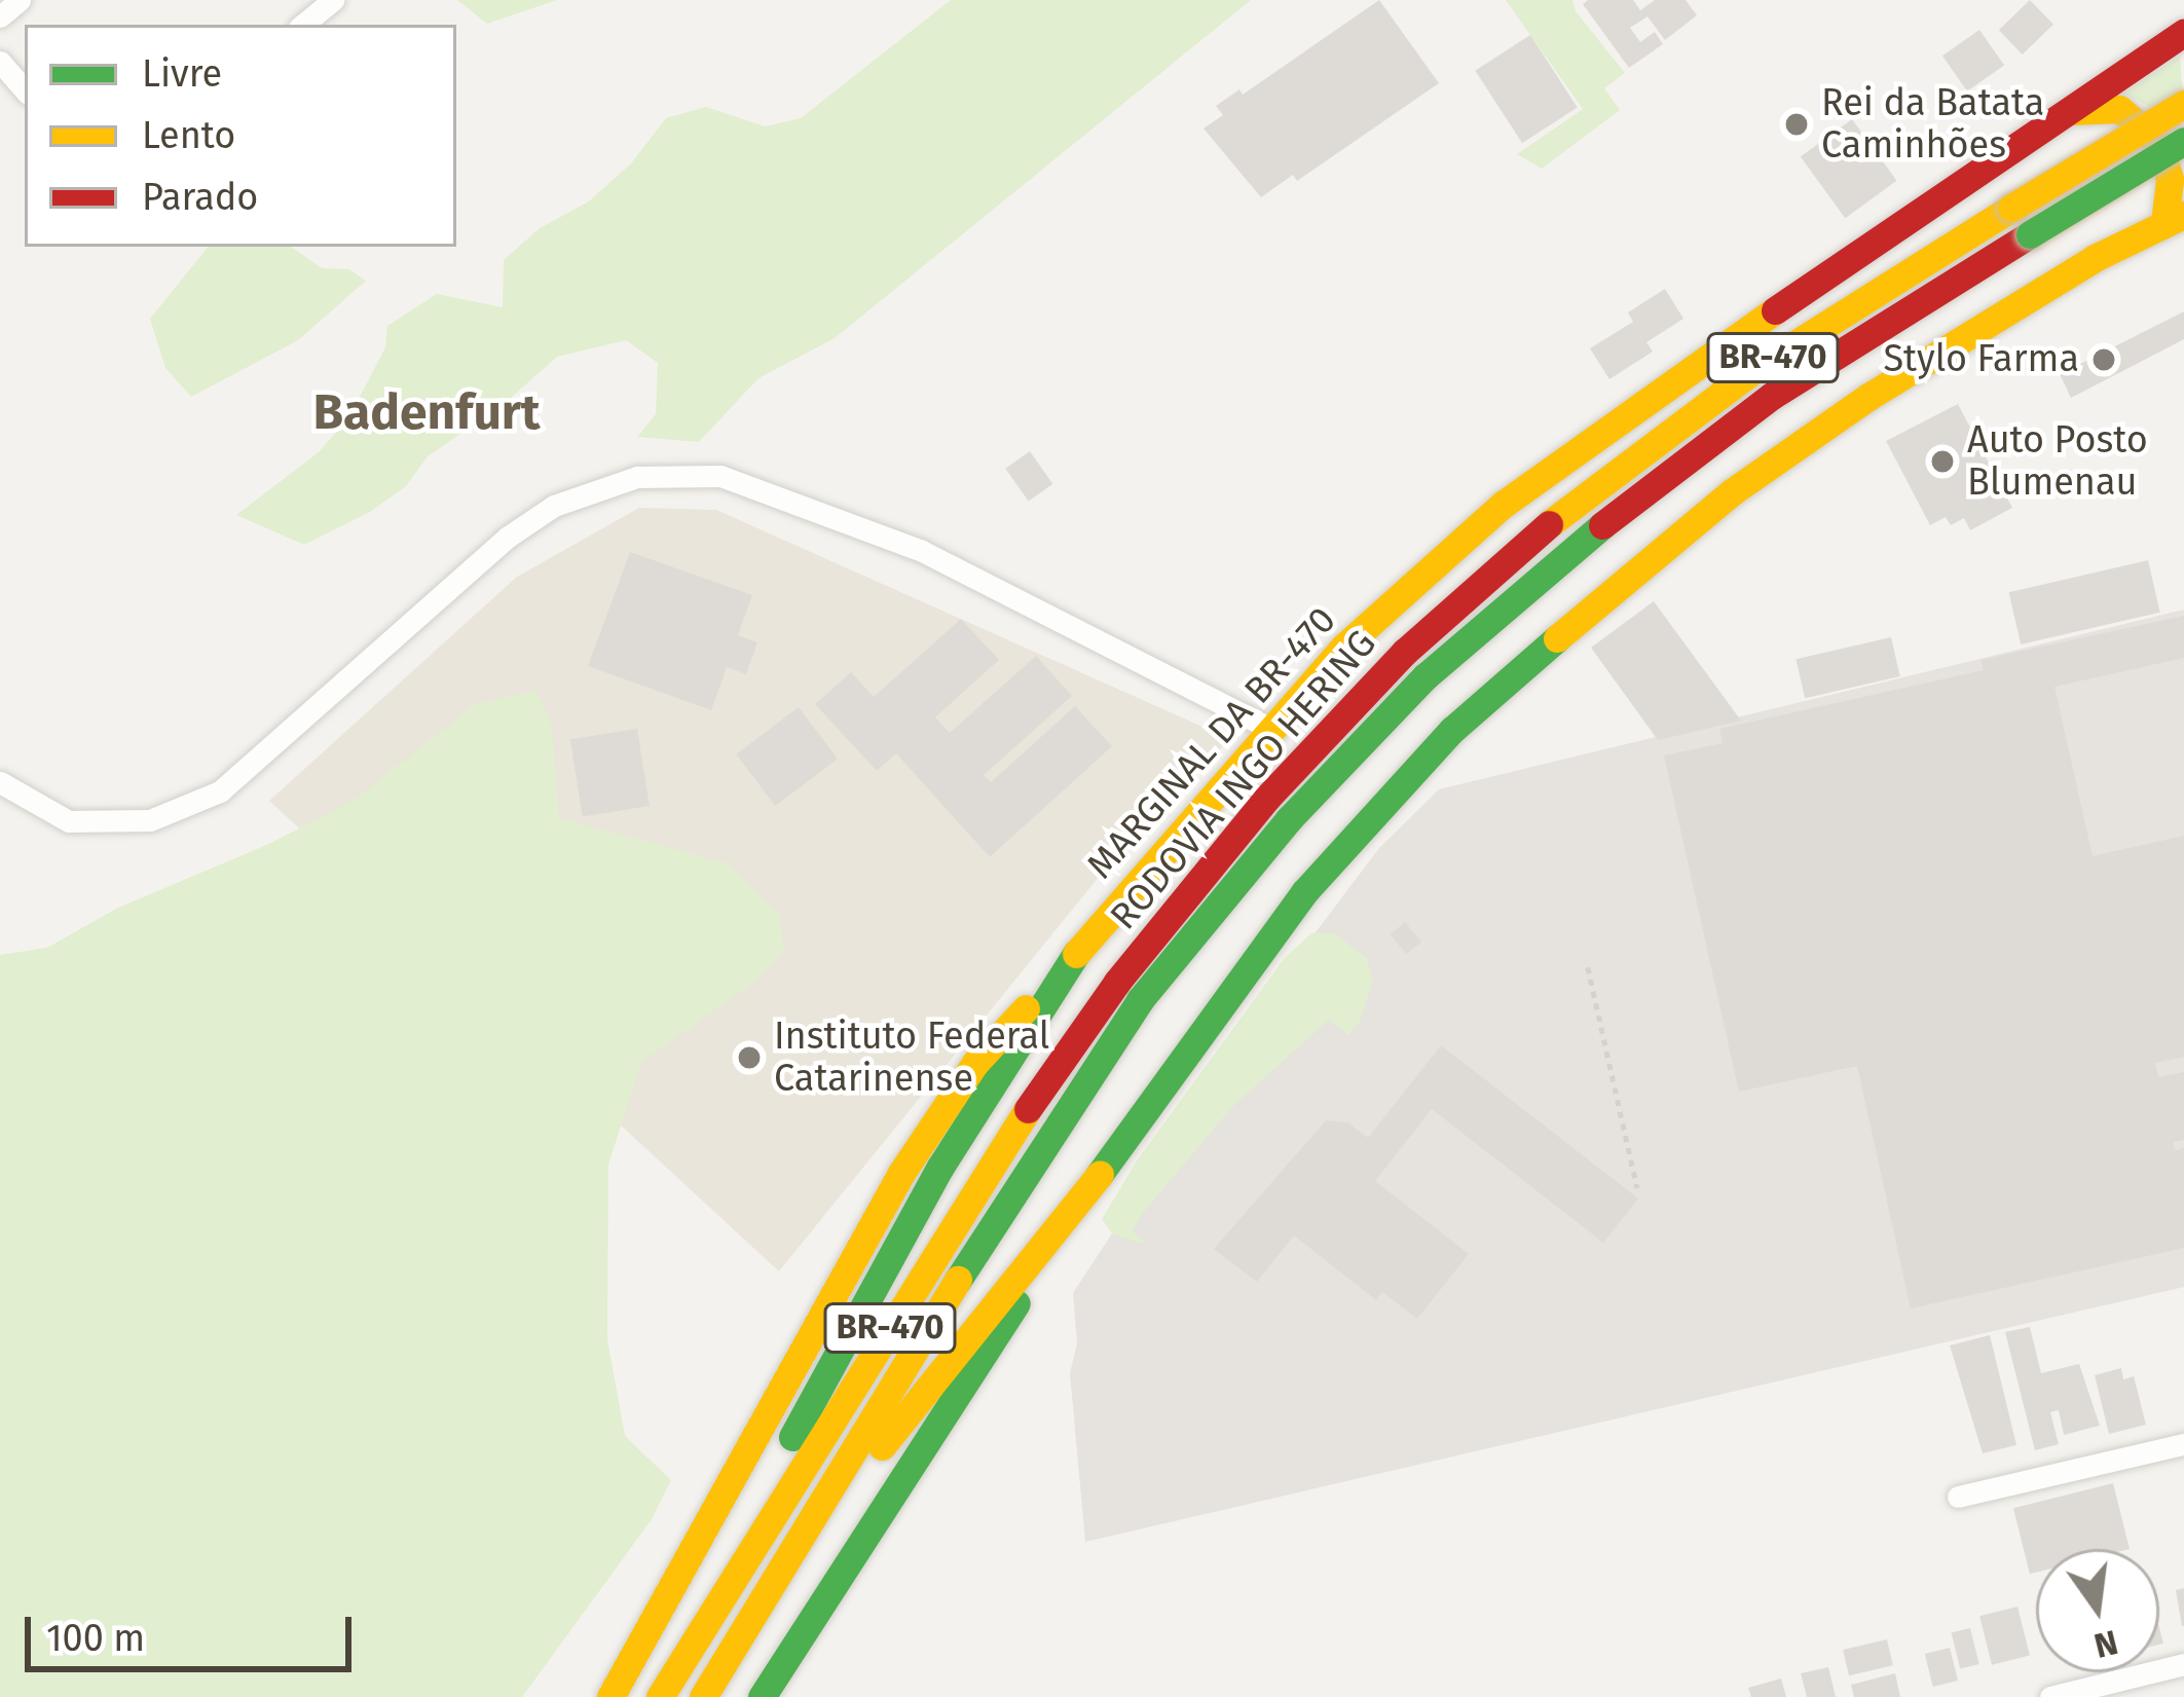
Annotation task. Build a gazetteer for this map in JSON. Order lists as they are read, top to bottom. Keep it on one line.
{"streets":{"main road":["BR-470","MARGINAL DA BR-470","RODOVIA INGO HERING"]},"districts":["Badenfurt"],"places":["Rei da Batata Caminhões","Stylo Farma","Auto Posto Blumenau","Instituto Federal Catarinense"],"legend":["Livre","Lento","Parado"],"scale_bar":"100 m","north":"bottom"}
